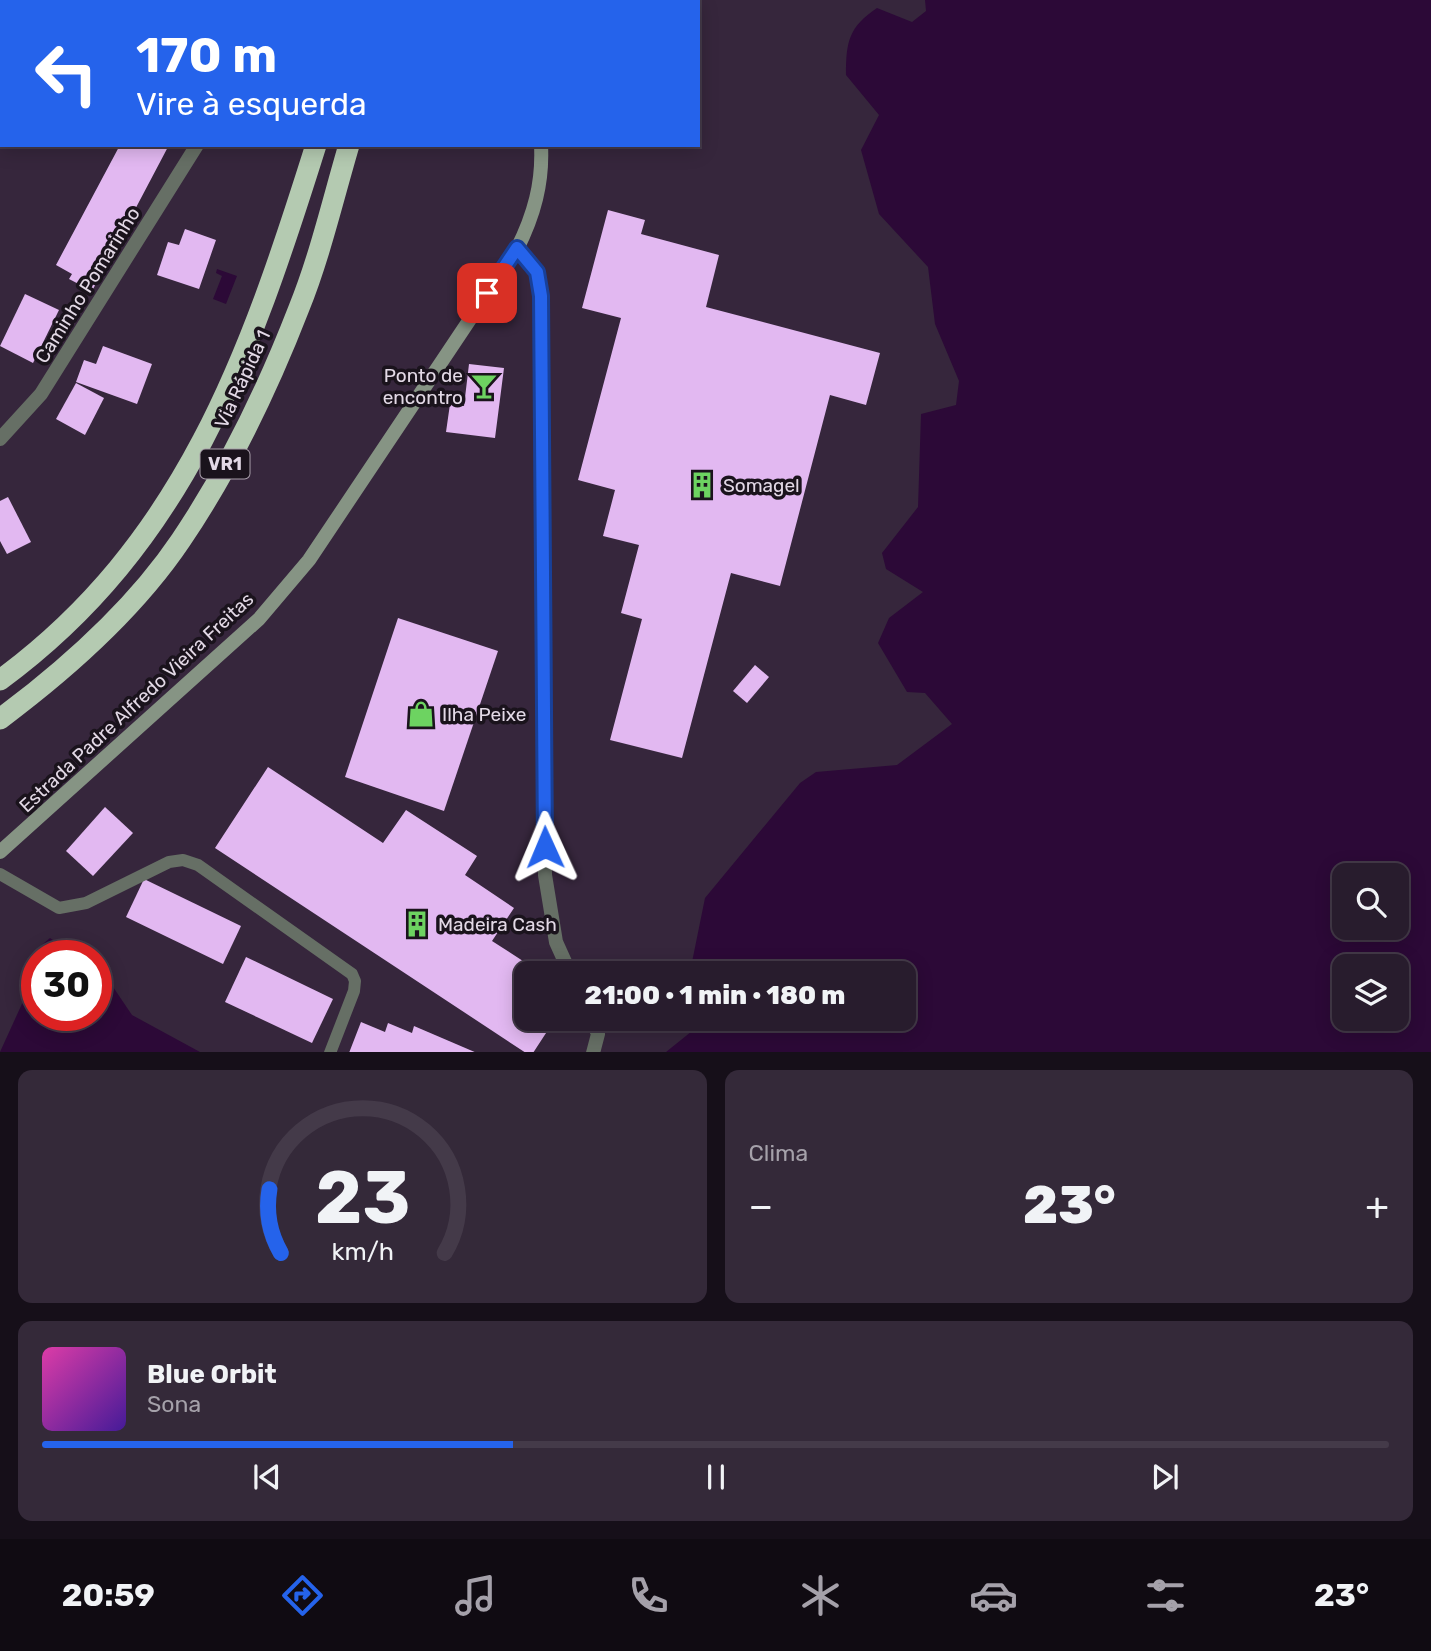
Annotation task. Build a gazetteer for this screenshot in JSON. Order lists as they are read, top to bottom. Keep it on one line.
{"streets":{"highway":["Via Rápida 1","VR1"],"main road":["Estrada Padre Alfredo Vieira Freitas"],"street":["Caminho Pomarinho"]},"places":{"bar":["Ponto de encontro"],"building":["Somagel","Madeira Cash"],"shop":["Ilha Peixe"]},"page":{"turn":["170 m","Vire à esquerda"],"limit":"30","trip":"21:00 · 1 min · 180 m","tile":"Clima","heat":["−","23°","+"],"song":["Blue Orbit","Sona"],"tabs":["20:59","23°"],"gauge":["23","km/h"]}}
